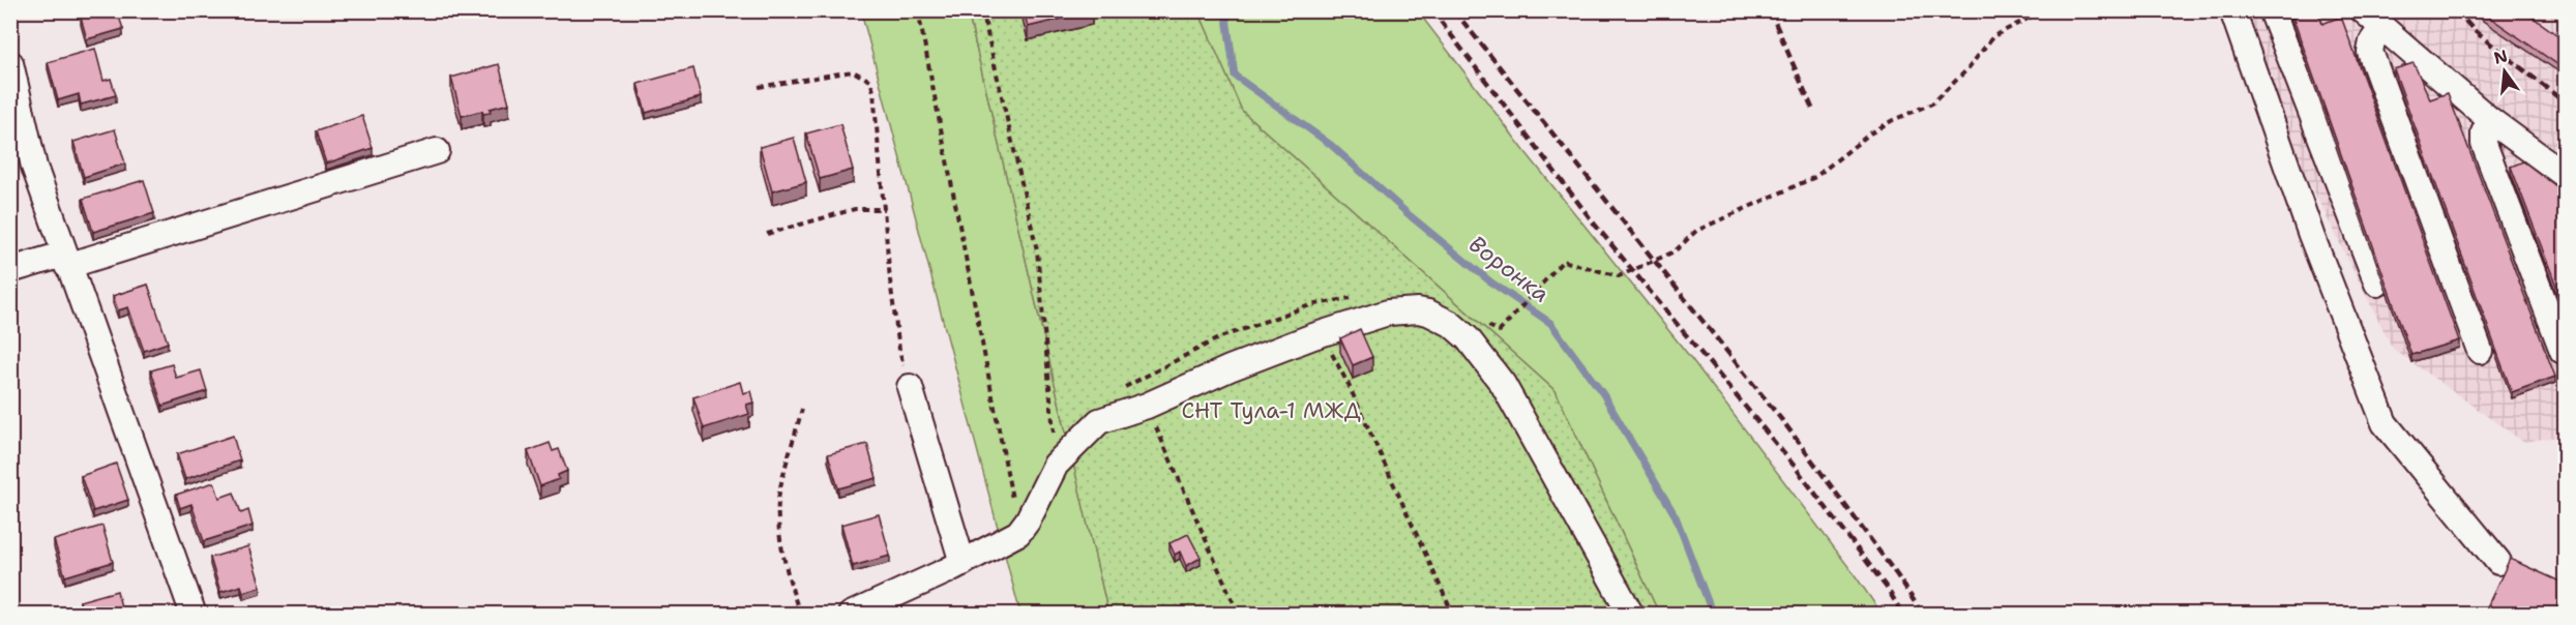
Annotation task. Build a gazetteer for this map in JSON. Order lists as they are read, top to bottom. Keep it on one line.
{"water":["Воронка"],"parks":["СНТ Тула-1 МЖД"],"north":"top"}
